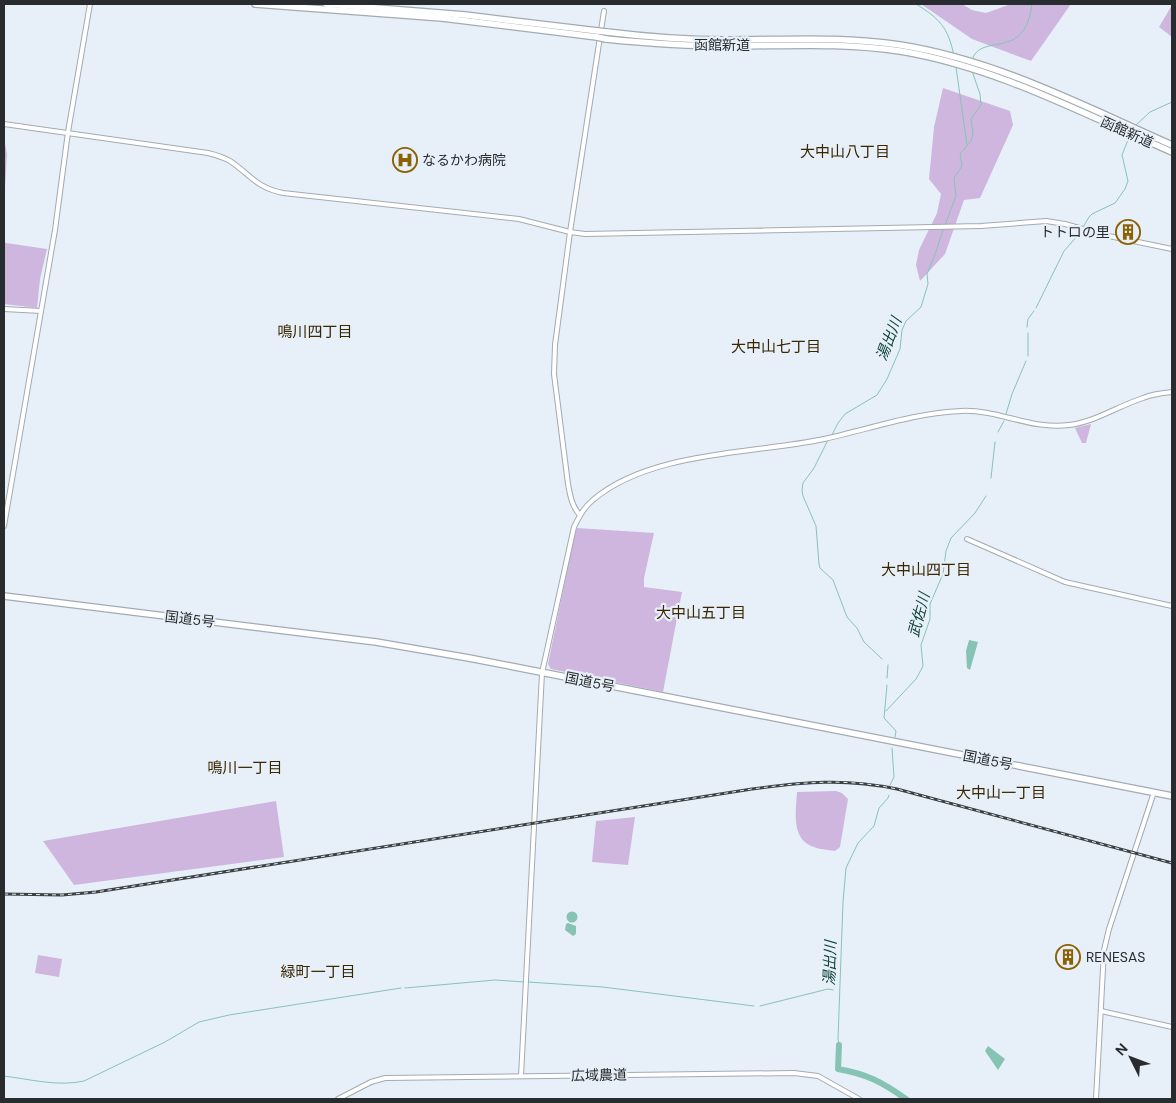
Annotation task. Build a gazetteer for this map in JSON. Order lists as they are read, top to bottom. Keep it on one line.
{"streets":{"highway":["函館新道","国道5号"],"street":["広域農道"]},"districts":["大中山八丁目","鳴川四丁目","大中山七丁目","大中山四丁目","大中山五丁目","鳴川一丁目","大中山一丁目","緑町一丁目"],"water":["湯出川","武佐川"],"places":{"hospital":["なるかわ病院"],"building":["トトロの里","RENESAS"]},"north":"top left"}
